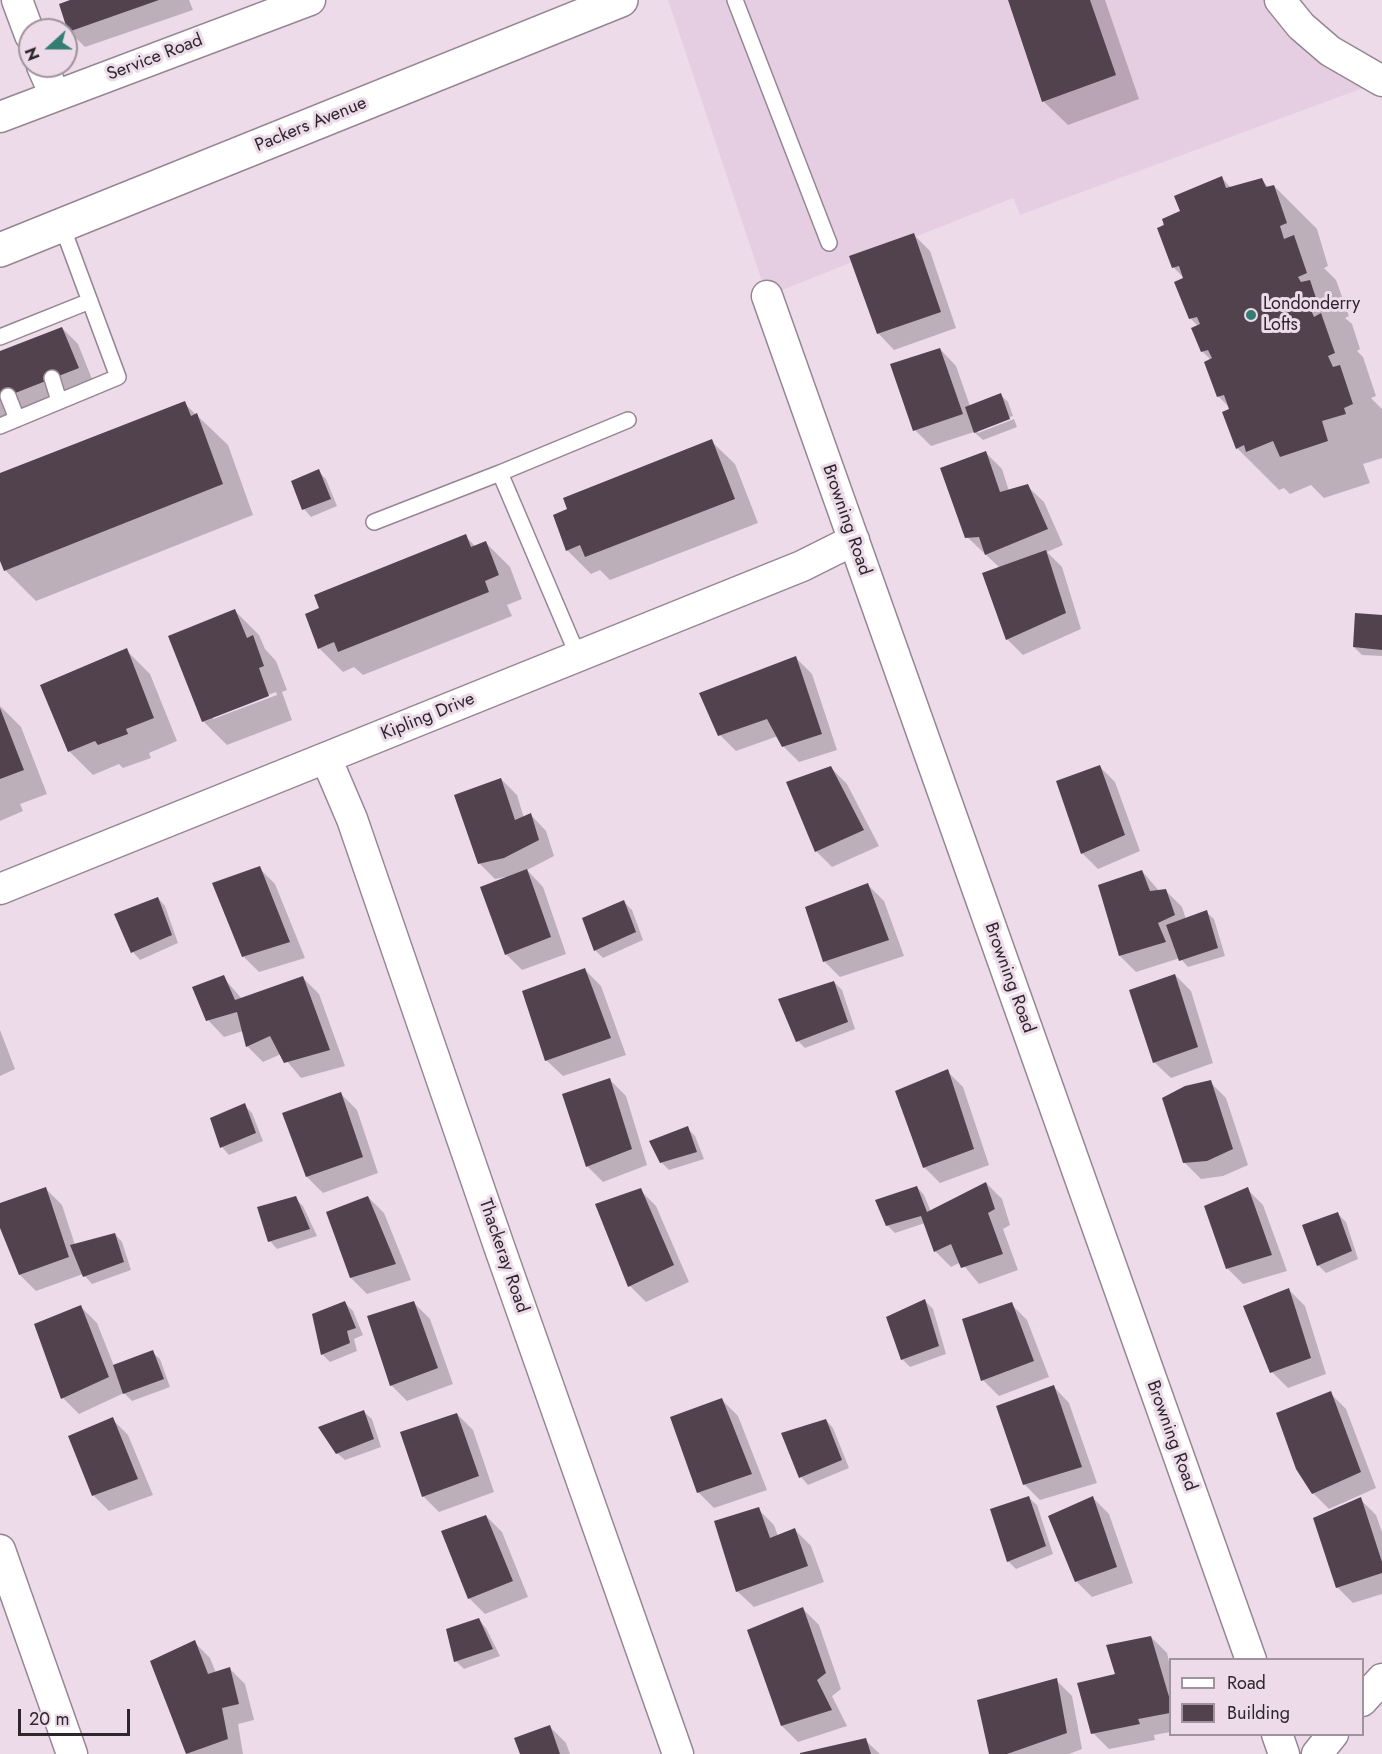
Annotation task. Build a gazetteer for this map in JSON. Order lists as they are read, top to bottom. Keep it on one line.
{"streets":{"main road":["Packers Avenue"],"street":["Service Road","Browning Road","Kipling Drive","Thackeray Road"]},"crossings":[["Browning Road","Kipling Drive"],["Kipling Drive","Thackeray Road"]],"places":["Londonderry Lofts"],"legend":["Road","Building"],"scale_bar":"20 m","north":"left"}
